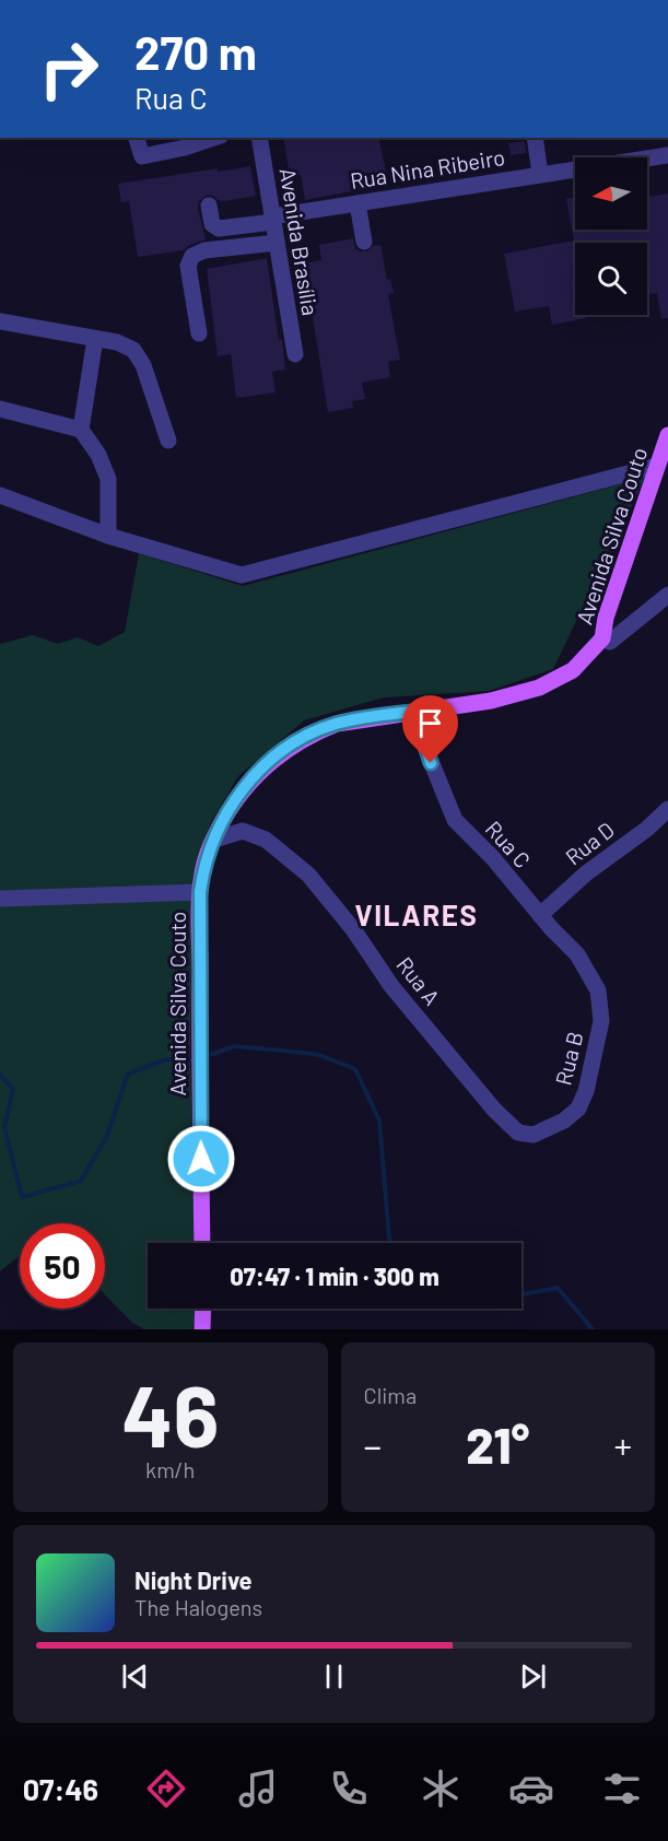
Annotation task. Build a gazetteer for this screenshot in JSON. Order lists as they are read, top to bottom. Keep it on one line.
{"streets":{"main road":["Avenida Silva Couto"],"street":["Rua Nina Ribeiro","Avenida Brasília","Rua D","Rua C","Rua A","Rua B"]},"crossings":[["Rua Nina Ribeiro","Avenida Brasília"],["Avenida Silva Couto","Rua C"],["Avenida Silva Couto","Rua A"],["Rua D","Rua C"],["Rua C","Rua B"],["Rua A","Rua B"]],"districts":["VILARES"],"north":"left","page":{"turn":["270 m","Rua C"],"limit":"50","trip":"07:47 · 1 min · 300 m","tile":[["46","km/h"],"Clima"],"heat":["−","21°","+"],"song":["Night Drive","The Halogens"],"tabs":"07:46"}}
